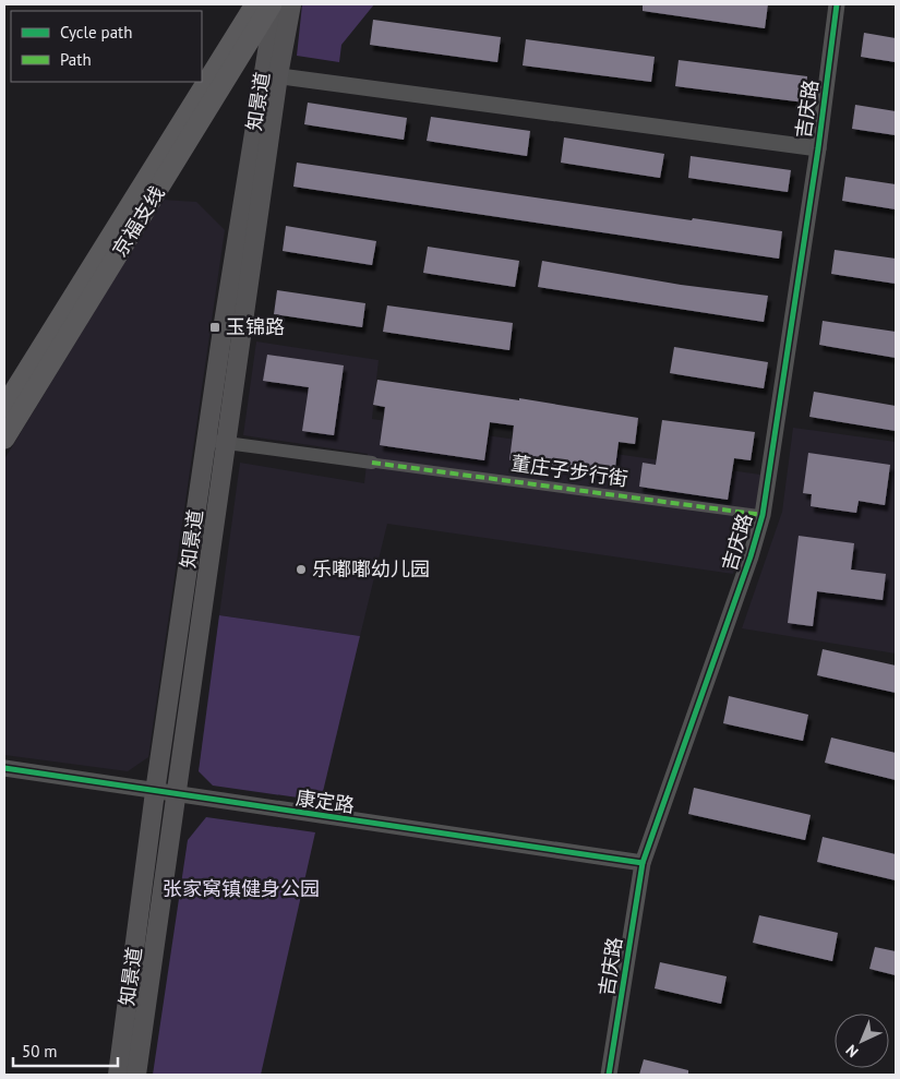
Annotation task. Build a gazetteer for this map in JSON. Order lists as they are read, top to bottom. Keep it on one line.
{"streets":{"main road":["知景道","京福支线"],"street":["吉庆路","董庄子步行街","康定路"]},"crossings":[["知景道","康定路"],["吉庆路","董庄子步行街"],["吉庆路","康定路"]],"parks":["张家窝镇健身公园"],"places":{"transit":["玉锦路"],"other":["乐嘟嘟幼儿园"]},"legend":["Cycle path","Path"],"scale_bar":"50 m","north":"bottom left"}
